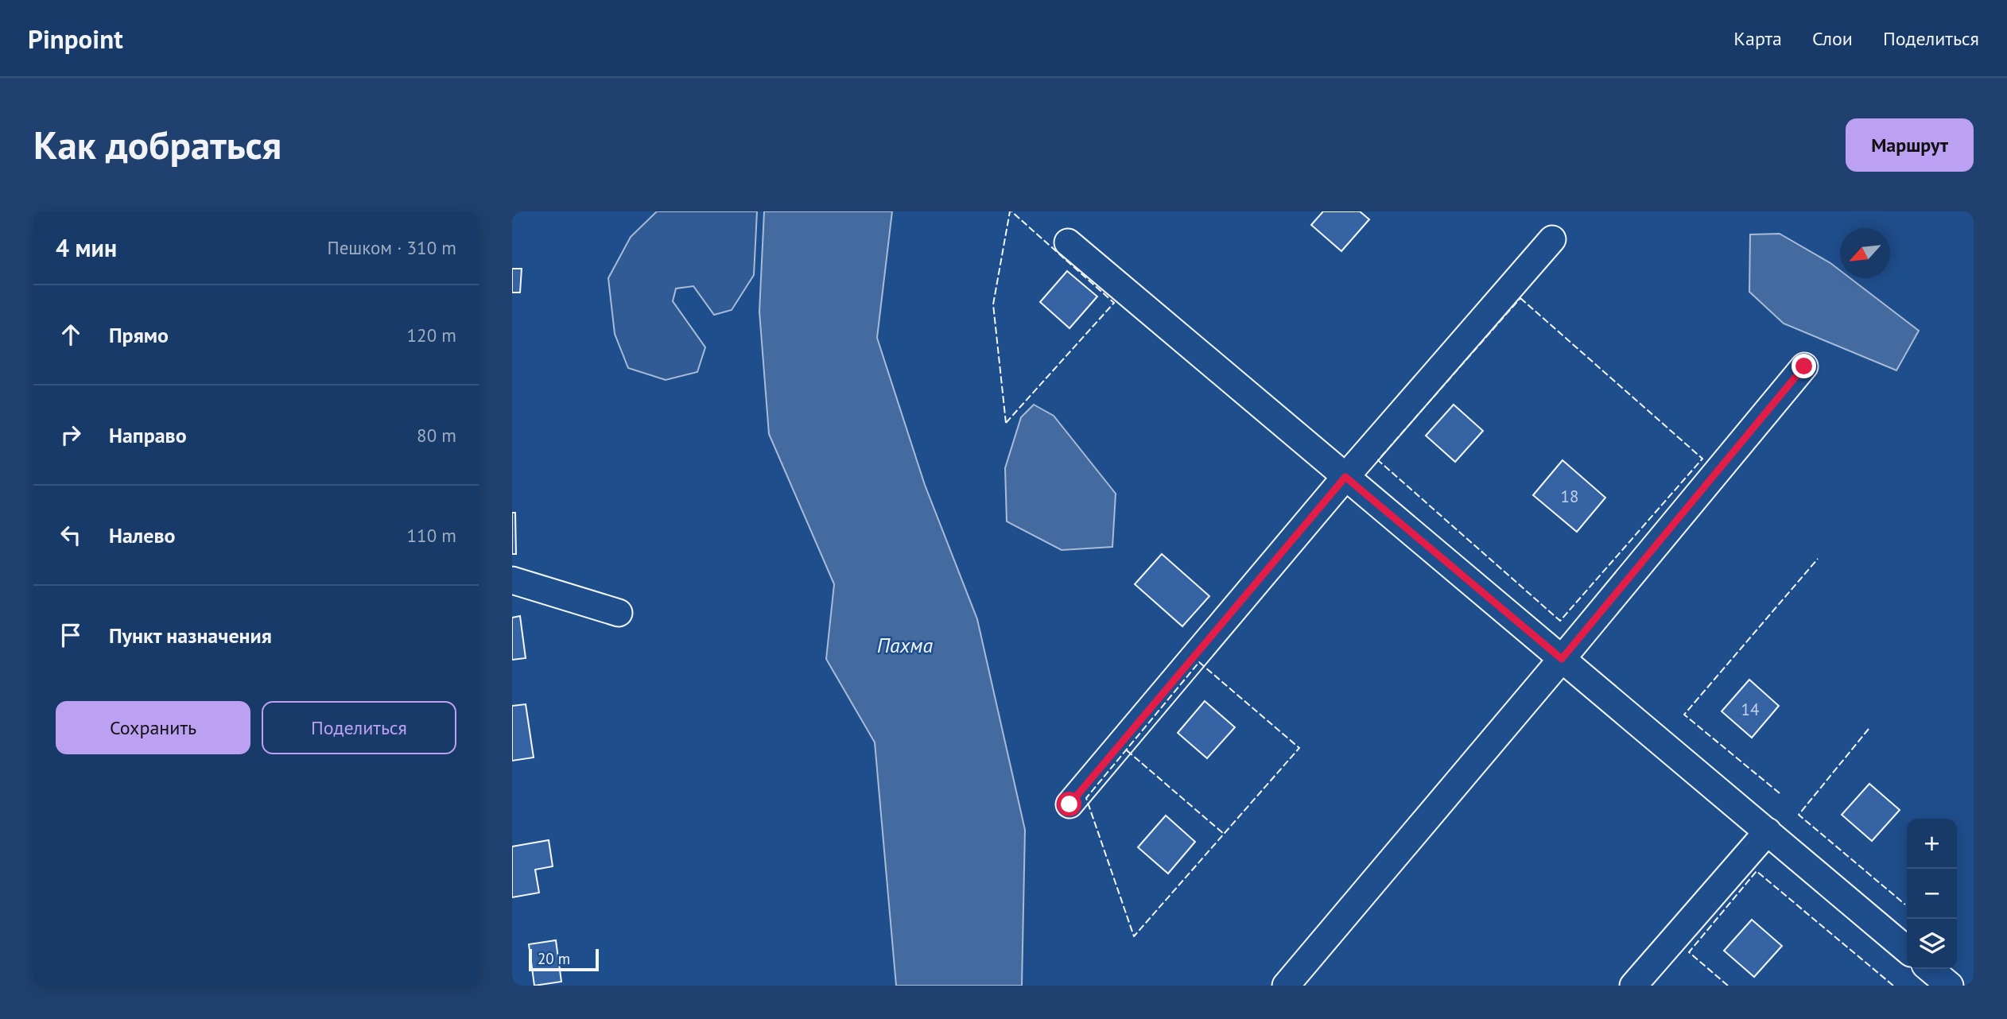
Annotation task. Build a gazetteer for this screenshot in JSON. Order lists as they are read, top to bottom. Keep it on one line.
{"water":["Пахма"],"house_numbers":["18","14"],"scale_bar":"20 m","north":"bottom left","page":{"header":"Pinpoint","nav":["Карта","Слои","Поделиться"],"buttons":["Маршрут",["Сохранить","Поделиться"]],"title":"Как добраться","heading":["4 мин","Пешком · 310 m"],"list":[["Прямо","120 m"],["Направо","80 m"],["Налево","110 m"],"Пункт назначения"],"map_buttons":["+","−"],"scale":"20 m"}}
